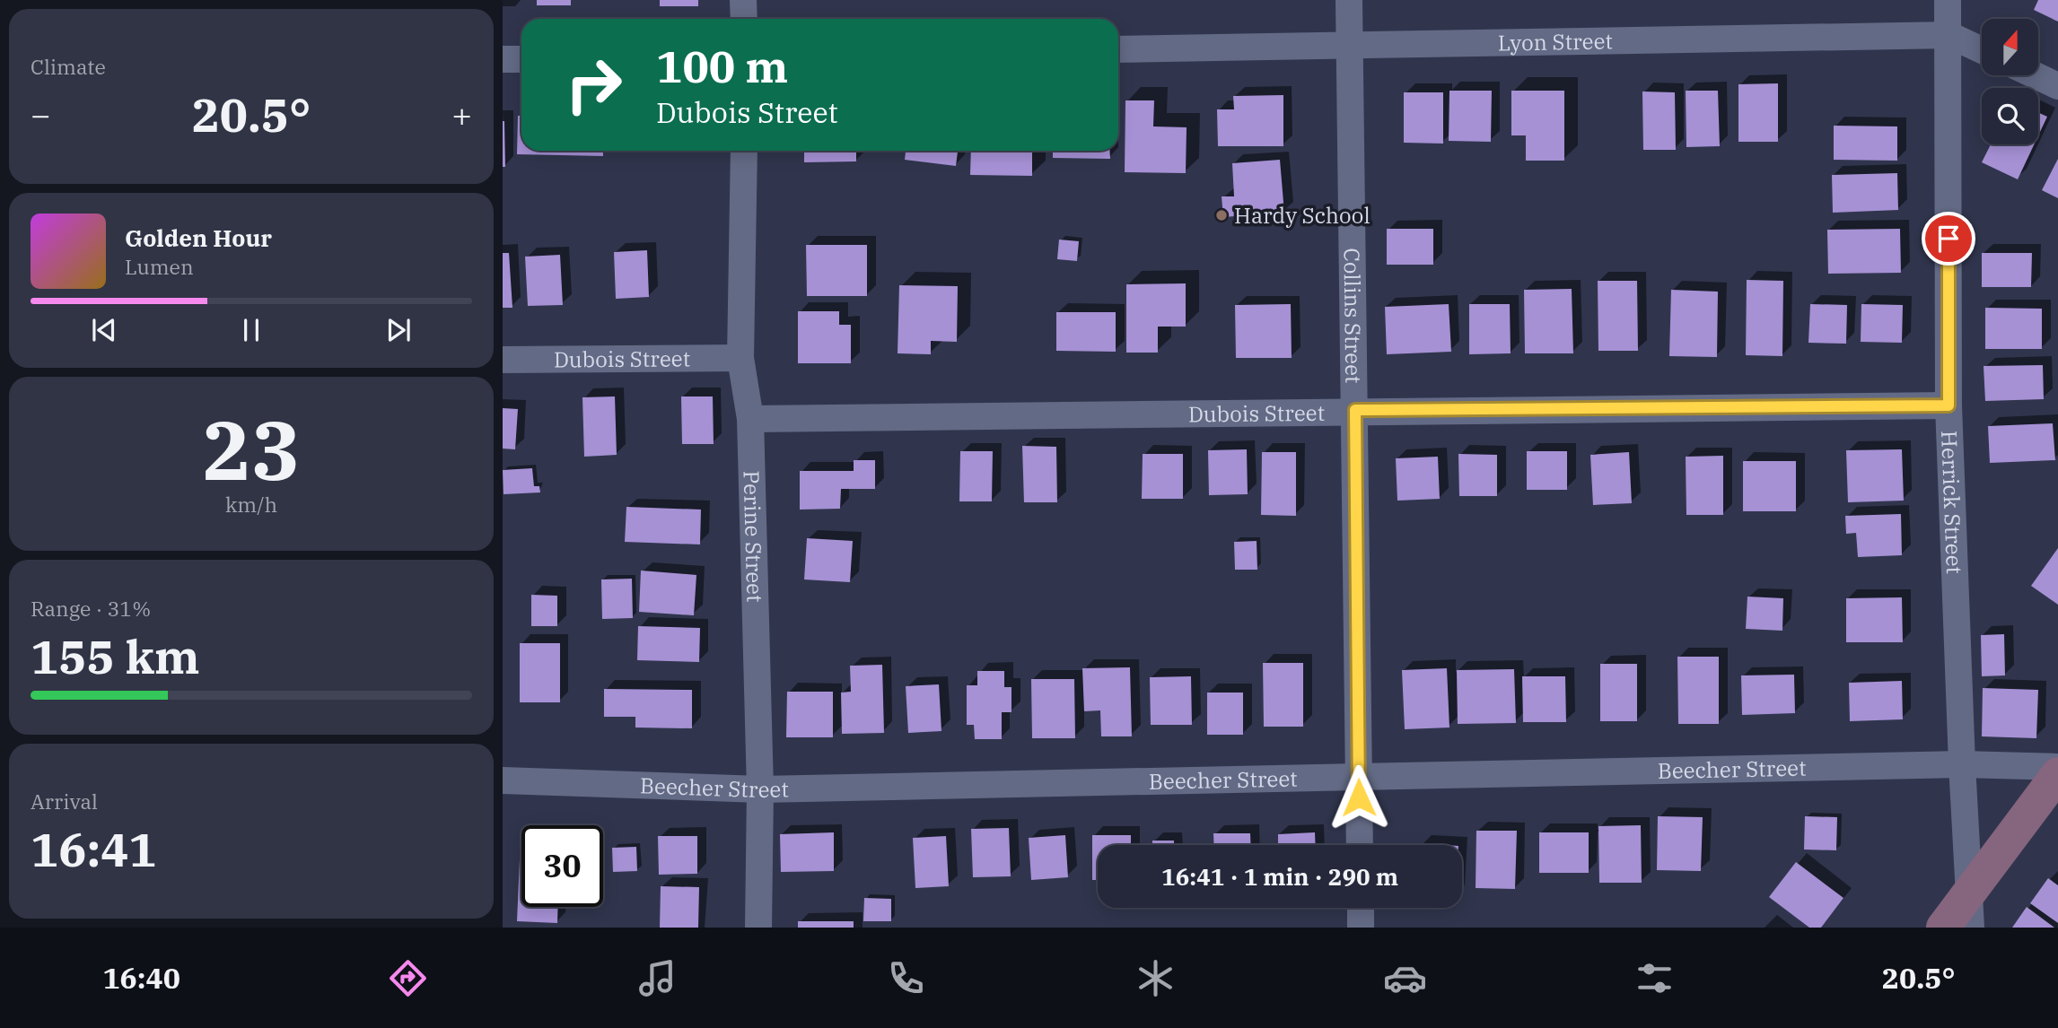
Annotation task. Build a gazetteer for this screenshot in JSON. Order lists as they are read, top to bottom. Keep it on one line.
{"streets":{"street":["Lyon Street","Collins Street","Dubois Street","Herrick Street","Perine Street","Beecher Street"]},"crossings":[["Lyon Street","Collins Street"],["Lyon Street","Herrick Street"],["Collins Street","Dubois Street"],["Collins Street","Beecher Street"],["Dubois Street","Herrick Street"],["Dubois Street","Perine Street"],["Herrick Street","Beecher Street"],["Perine Street","Beecher Street"]],"places":["Hardy School"],"north":"top","page":{"tile":["Climate",["23","km/h"],["Range · 31%","155 km"],["Arrival","16:41"]],"turn":["100 m","Dubois Street"],"heat":["−","20.5°","+"],"song":["Golden Hour","Lumen"],"limit":"30","trip":"16:41 · 1 min · 290 m","tabs":["16:40","20.5°"]}}
